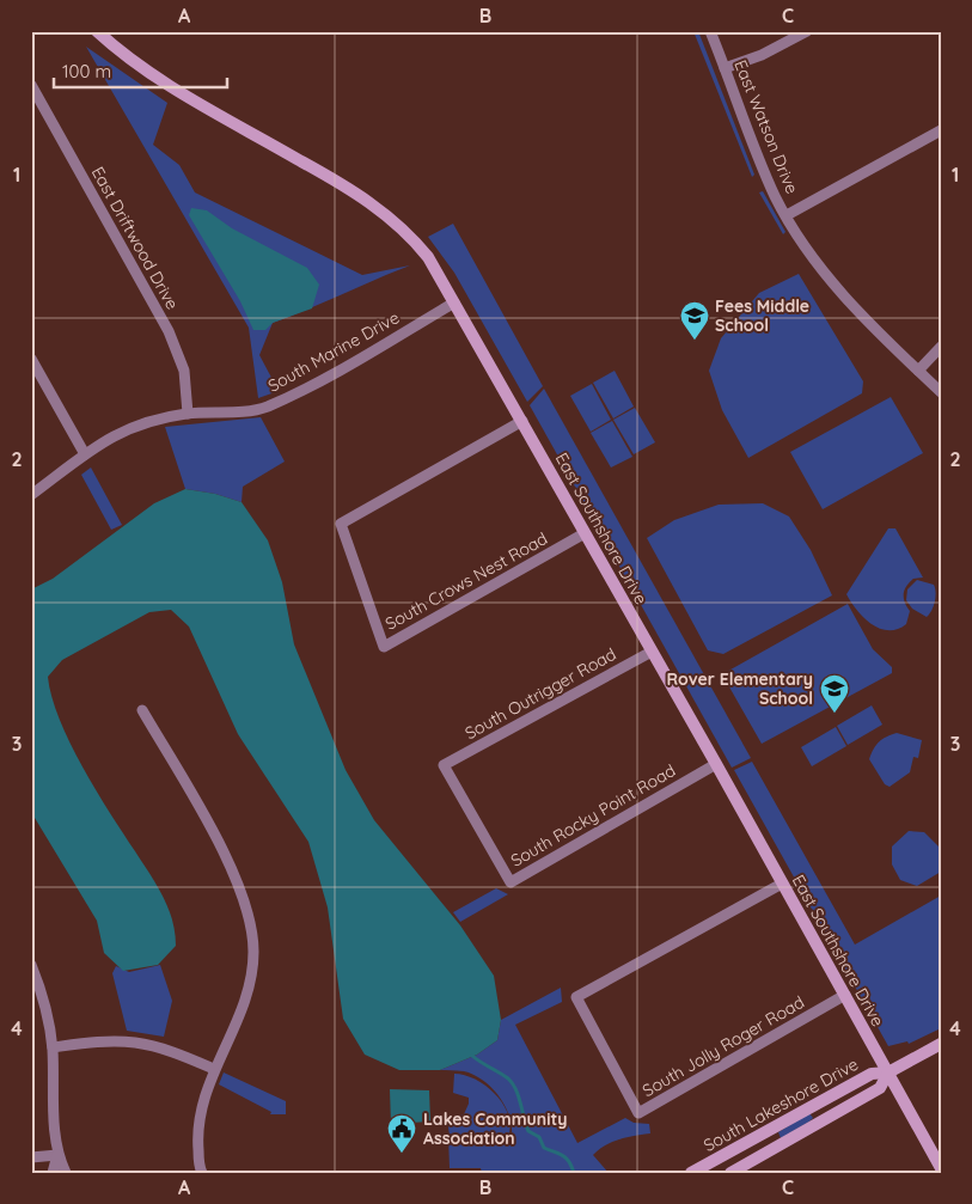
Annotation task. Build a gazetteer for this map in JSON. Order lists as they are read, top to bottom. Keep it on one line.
{"streets":{"street":["East Watson Drive","East Driftwood Drive","South Marine Drive","East Southshore Drive","South Crows Nest Road","South Outrigger Road","South Rocky Point Road","South Jolly Roger Road","South Lakeshore Drive"]},"crossings":[["East Driftwood Drive","South Marine Drive"],["South Marine Drive","East Southshore Drive"],["East Southshore Drive","South Crows Nest Road"],["East Southshore Drive","South Outrigger Road"],["East Southshore Drive","South Rocky Point Road"],["East Southshore Drive","South Jolly Roger Road"],["East Southshore Drive","South Lakeshore Drive"],["South Outrigger Road","South Rocky Point Road"]],"places":{"school or university":["Fees Middle School","Rover Elementary School"],"public building":["Lakes Community Association"]},"scale_bar":"100 m","grid":{"columns":["A","B","C"],"rows":["1","2","3","4"]}}
